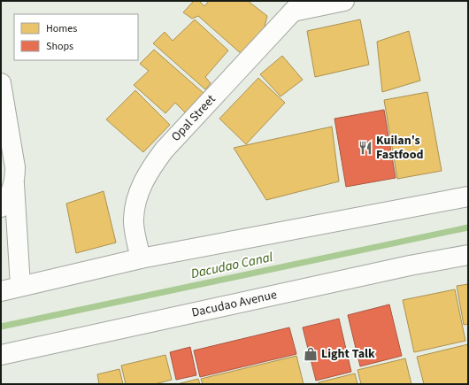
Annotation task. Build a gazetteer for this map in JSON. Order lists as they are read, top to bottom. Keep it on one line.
{"streets":{"main road":["Opal Street","Dacudao Avenue"]},"water":["Dacudao Canal"],"places":{"restaurant":["Kuilan's Fastfood"],"shop":["Light Talk"]},"legend":["Homes","Shops"]}
